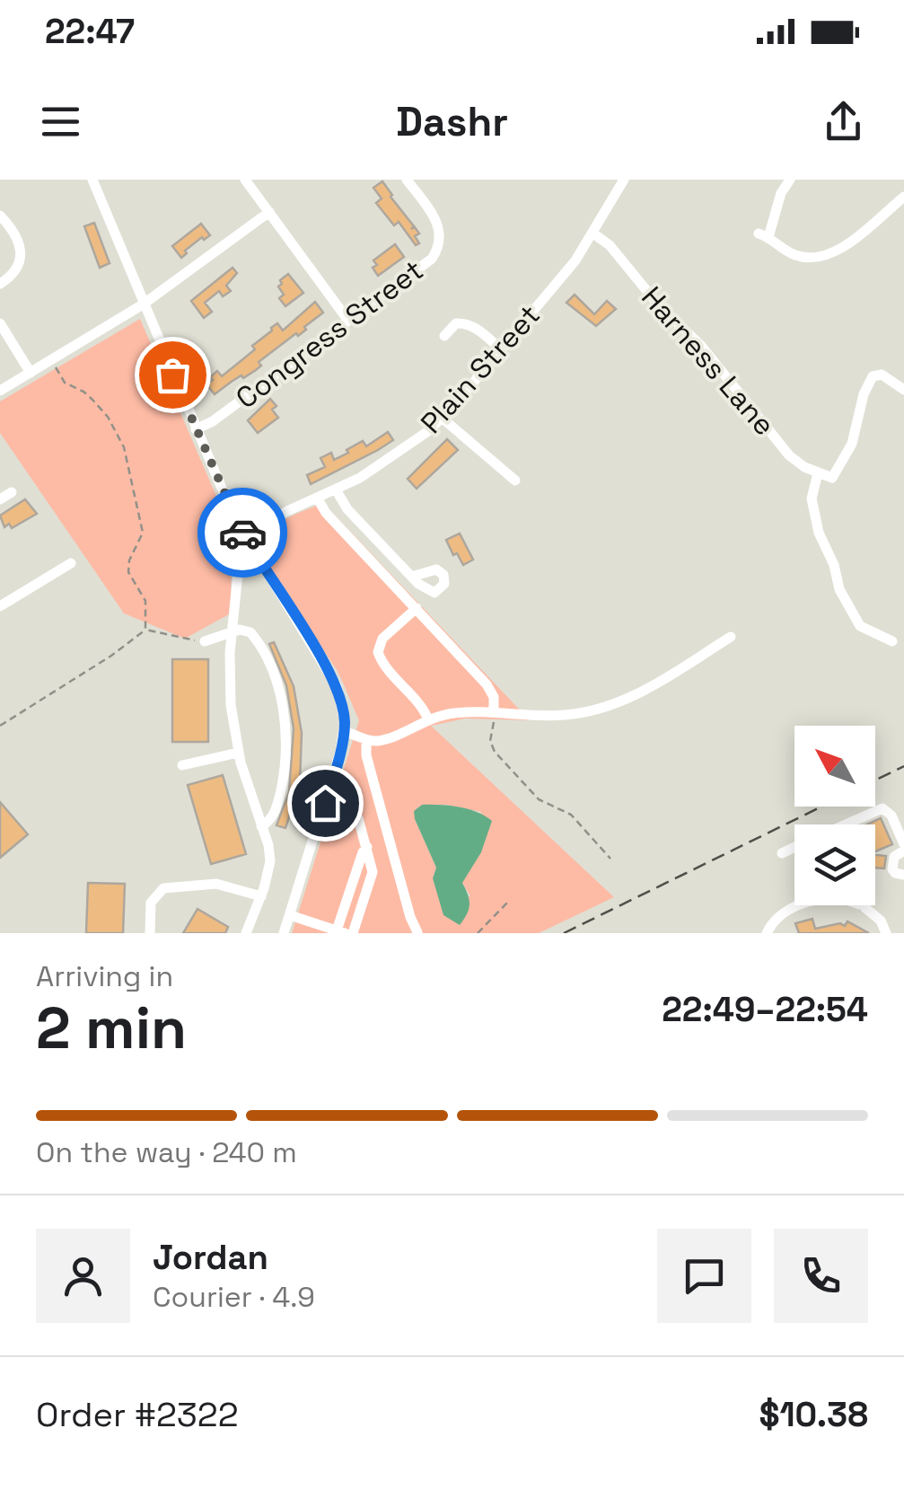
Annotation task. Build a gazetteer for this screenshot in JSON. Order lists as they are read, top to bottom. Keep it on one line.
{"streets":{"street":["Congress Street","Harness Lane","Plain Street"]},"crossings":[["Harness Lane","Plain Street"]],"north":"top left","page":{"status":"22:47","header":"Dashr","heading":["2 min","Arriving in","22:49–22:54"],"panel":["Jordan","Courier · 4.9","Order #2322","$10.38"],"bar":"On the way · 240 m"}}
